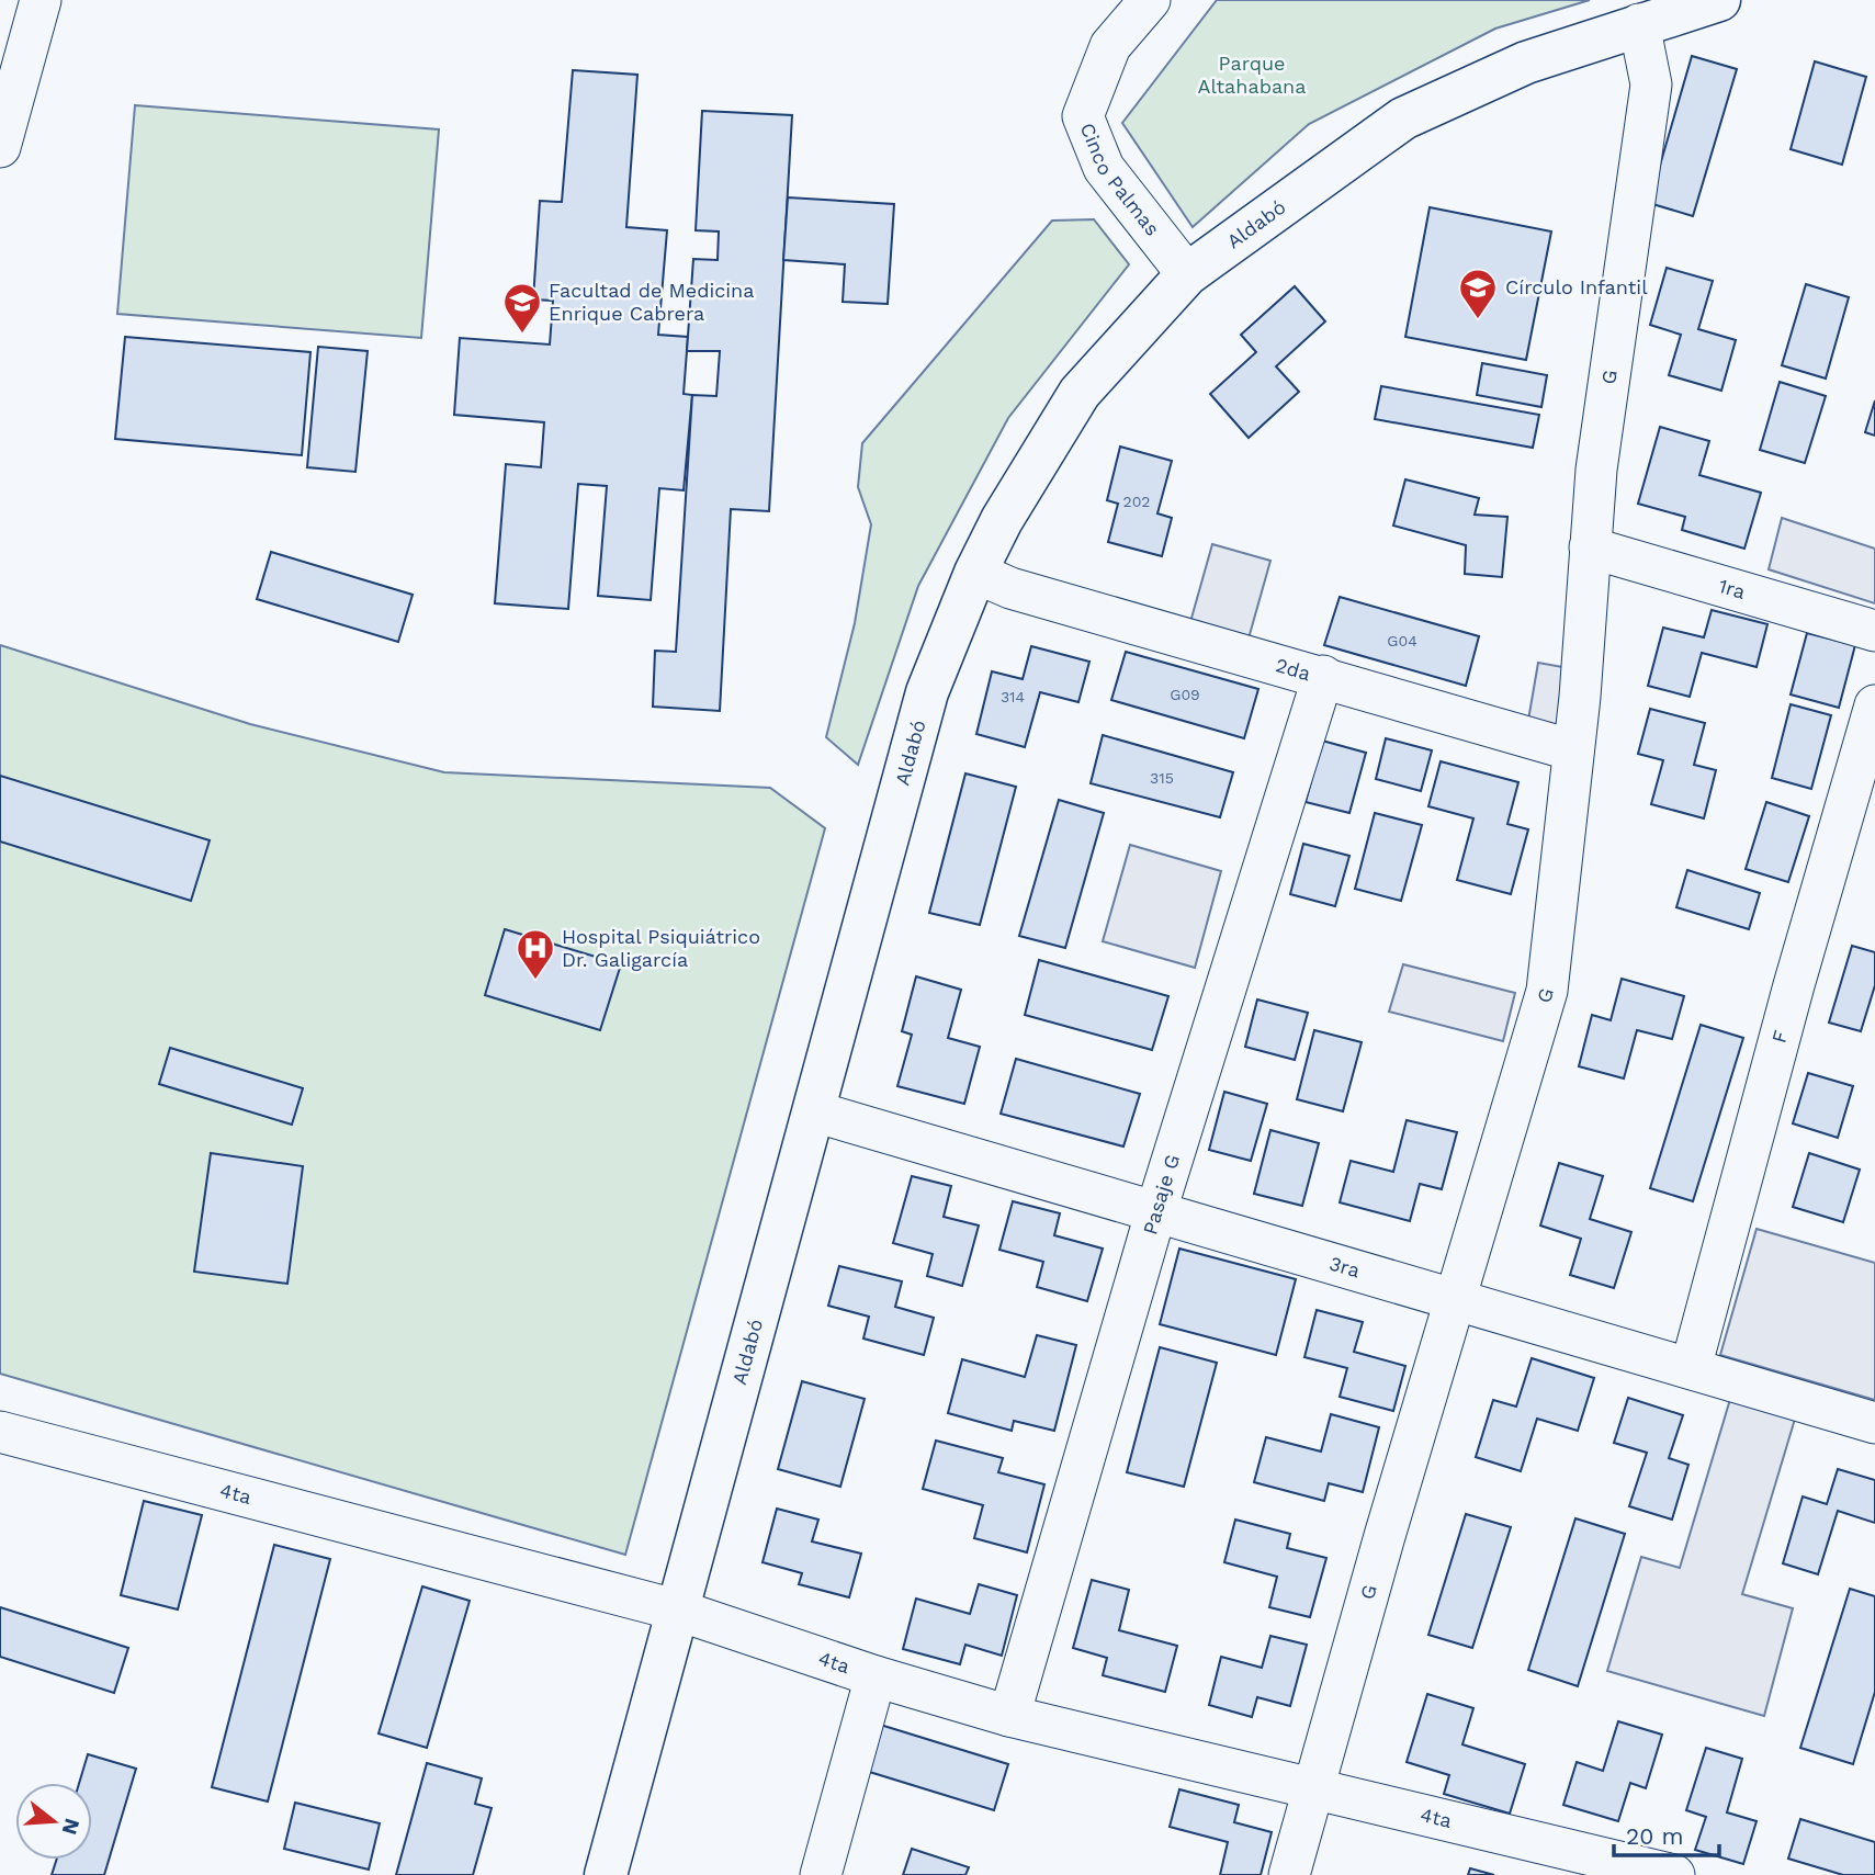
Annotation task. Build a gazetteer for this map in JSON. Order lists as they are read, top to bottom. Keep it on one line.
{"streets":{"main road":["Aldabó"],"street":["Cinco Palmas","G","1ra","2da","F","Pasaje G","3ra","4ta"]},"crossings":[["Cinco Palmas","Aldabó"],["Aldabó","G"],["Aldabó","2da"],["Aldabó","3ra"],["Aldabó","4ta"],["G","1ra"],["G","2da"],["G","3ra"],["G","4ta"],["2da","Pasaje G"],["F","3ra"],["Pasaje G","3ra"],["Pasaje G","4ta"]],"parks":["Parque Altahabana"],"places":{"school or university":["Círculo Infantil","Facultad de Medicina Enrique Cabrera"],"hospital":["Hospital Psiquiátrico Dr. Galigarcía"]},"house_numbers":["202","G04","G09","314","315"],"scale_bar":"20 m","north":"right"}
